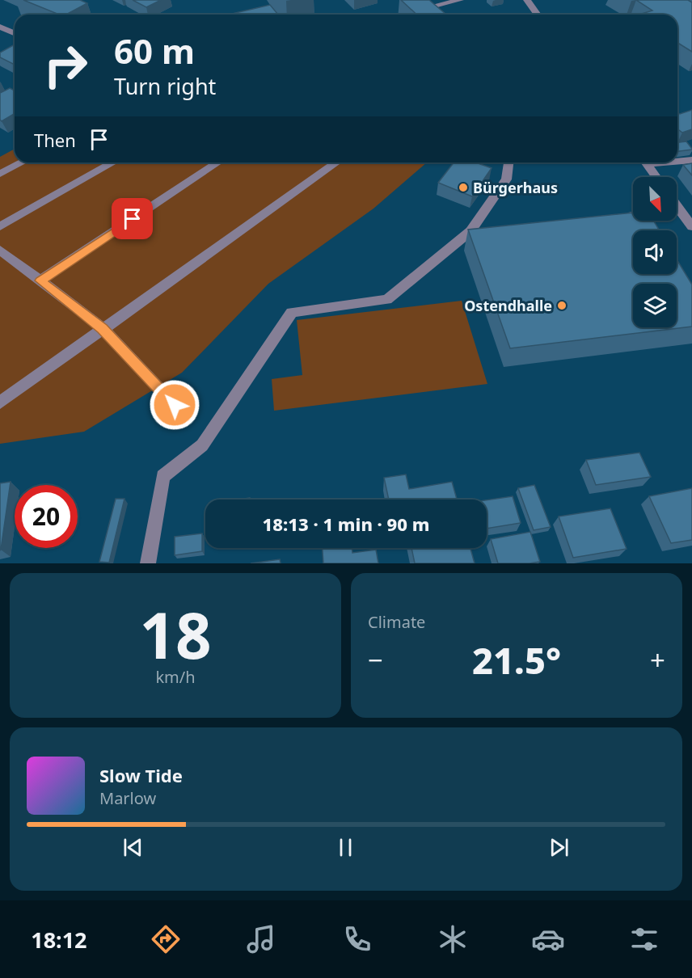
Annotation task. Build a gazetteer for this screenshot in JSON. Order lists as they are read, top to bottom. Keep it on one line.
{"places":["Bürgerhaus","Ostendhalle"],"north":"bottom right","page":{"turn":["60 m","Turn right"],"then":"Then","limit":"20","trip":"18:13 · 1 min · 90 m","tile":[["18","km/h"],"Climate"],"heat":["−","21.5°","+"],"song":["Slow Tide","Marlow"],"tabs":"18:12"}}
